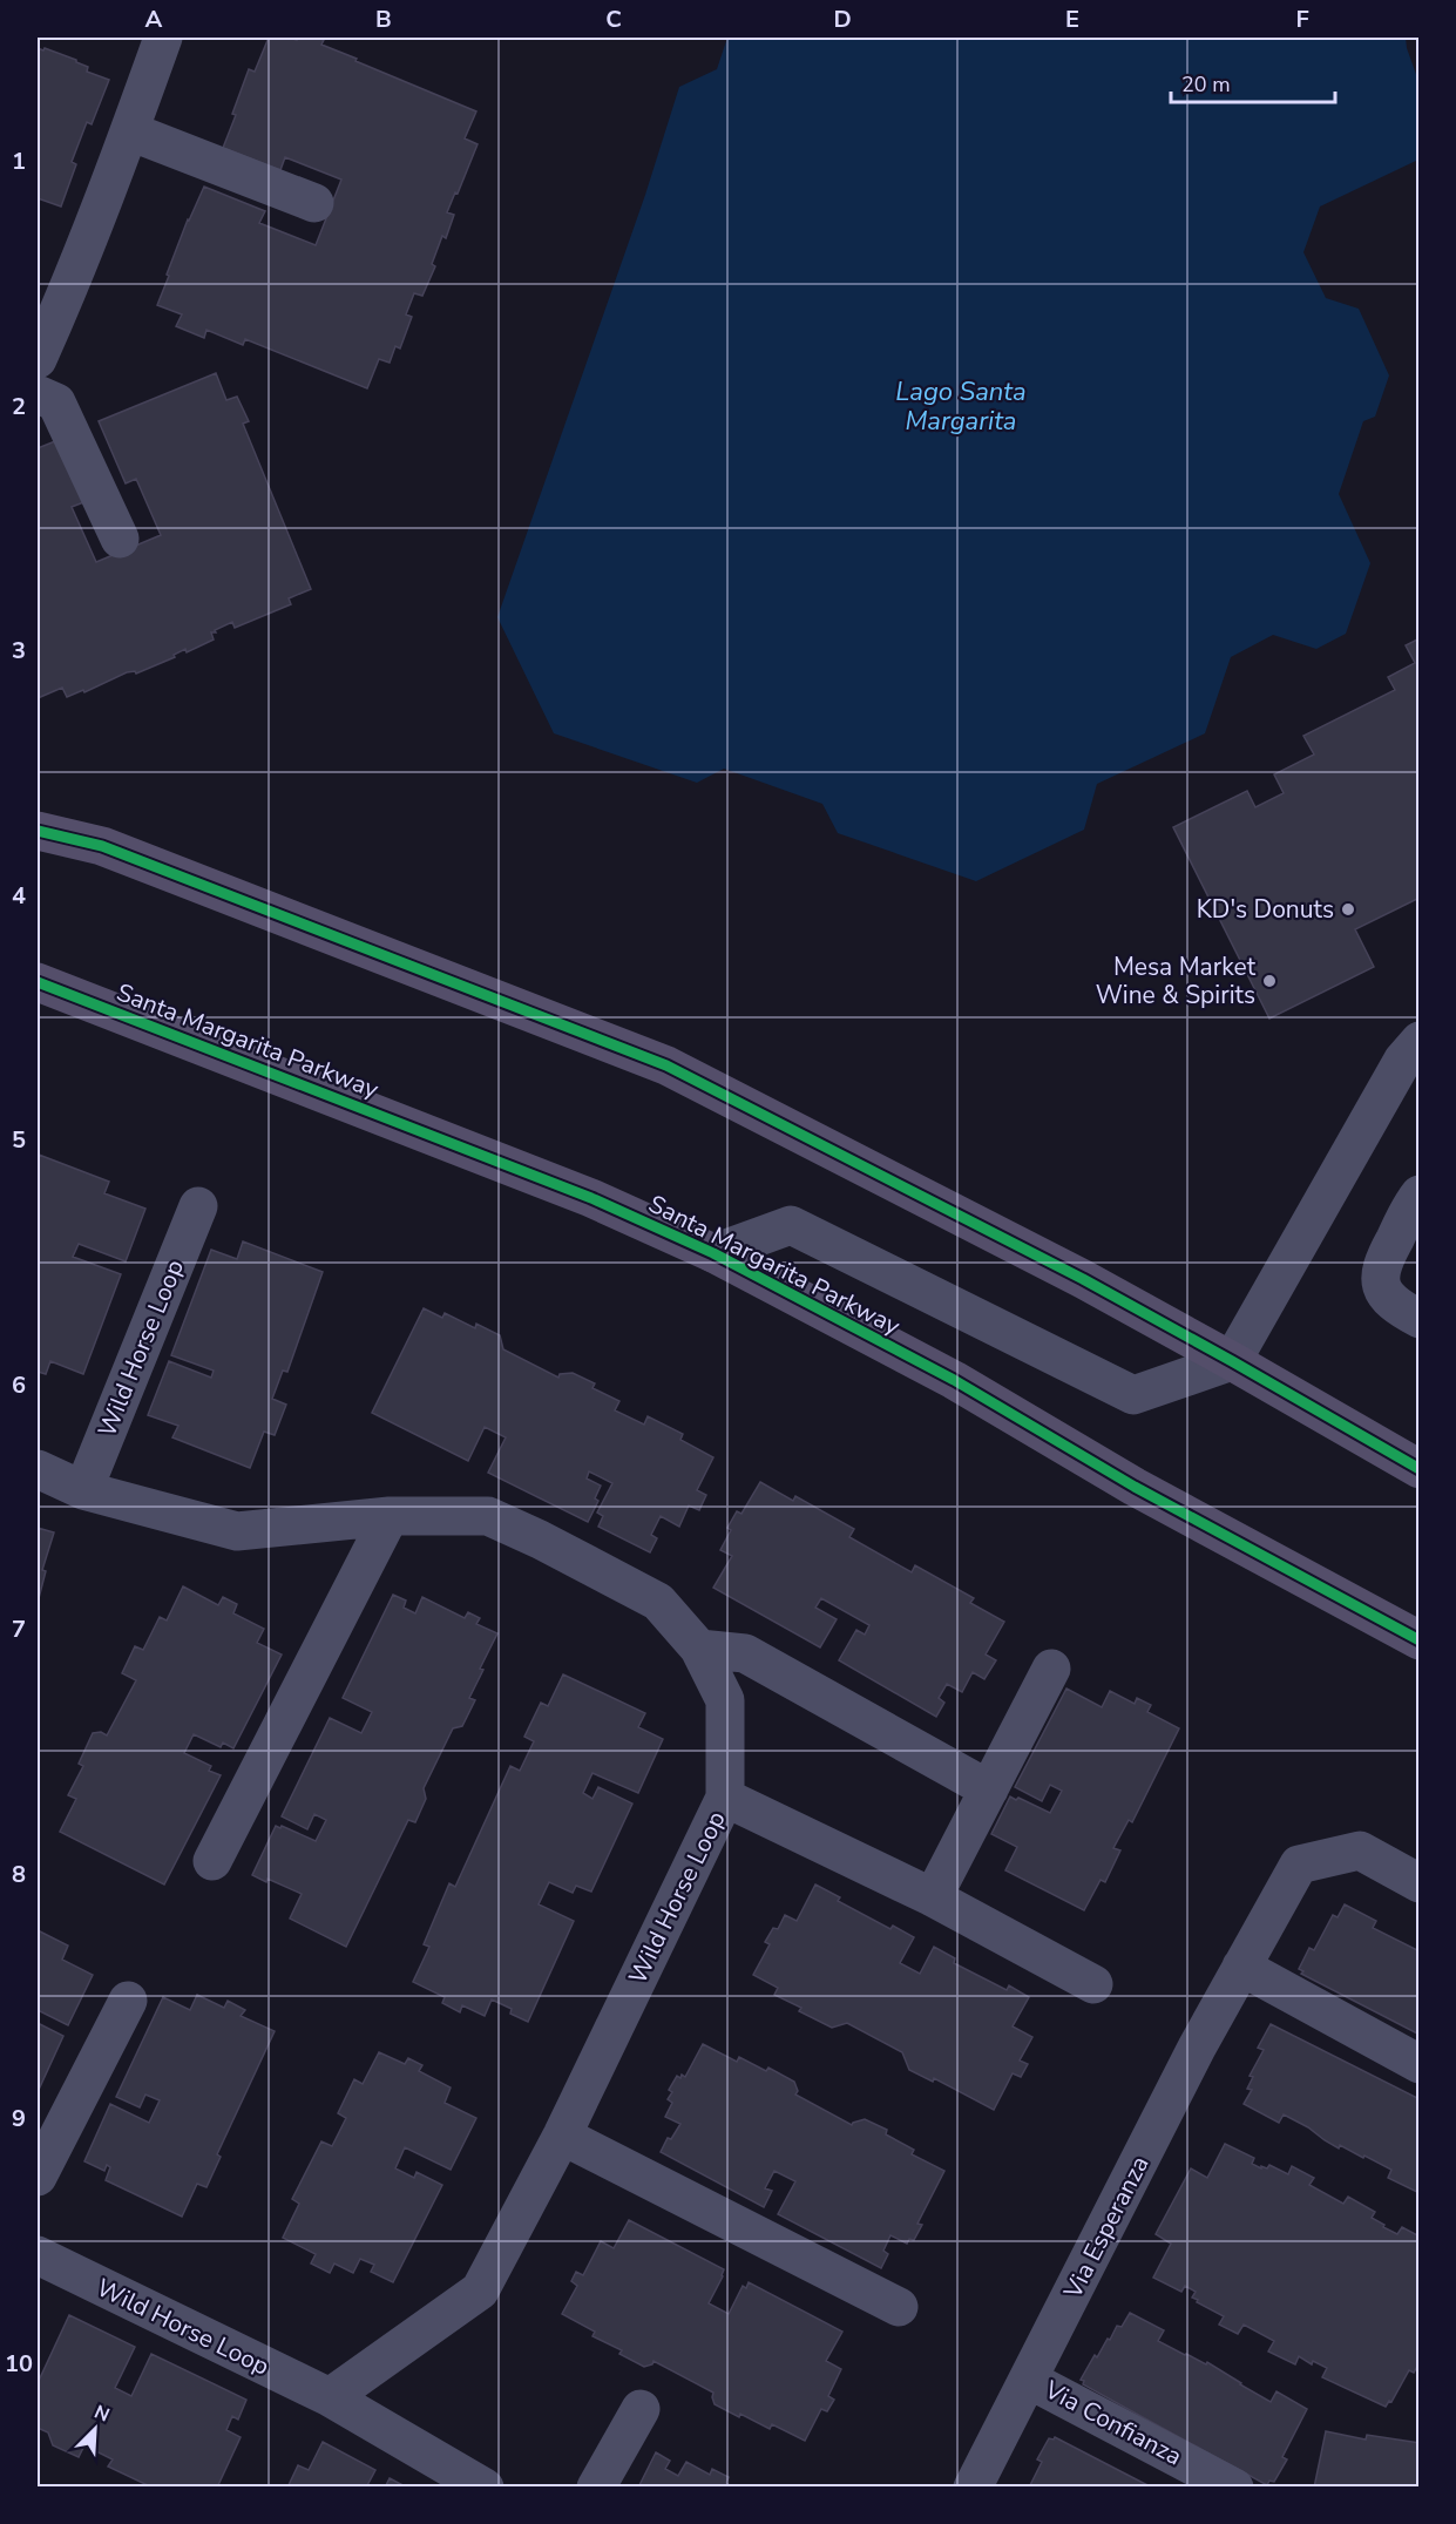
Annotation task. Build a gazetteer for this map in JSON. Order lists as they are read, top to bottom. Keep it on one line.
{"streets":{"main road":["Santa Margarita Parkway"],"street":["Wild Horse Loop","Via Esperanza","Via Confianza"]},"crossings":[["Via Esperanza","Via Confianza"]],"water":["Lago Santa Margarita"],"places":["KD's Donuts","Mesa Market Wine & Spirits"],"scale_bar":"20 m","north":"top right","grid":{"columns":["A","B","C","D","E","F"],"rows":["1","2","3","4","5","6","7","8","9","10"]}}
